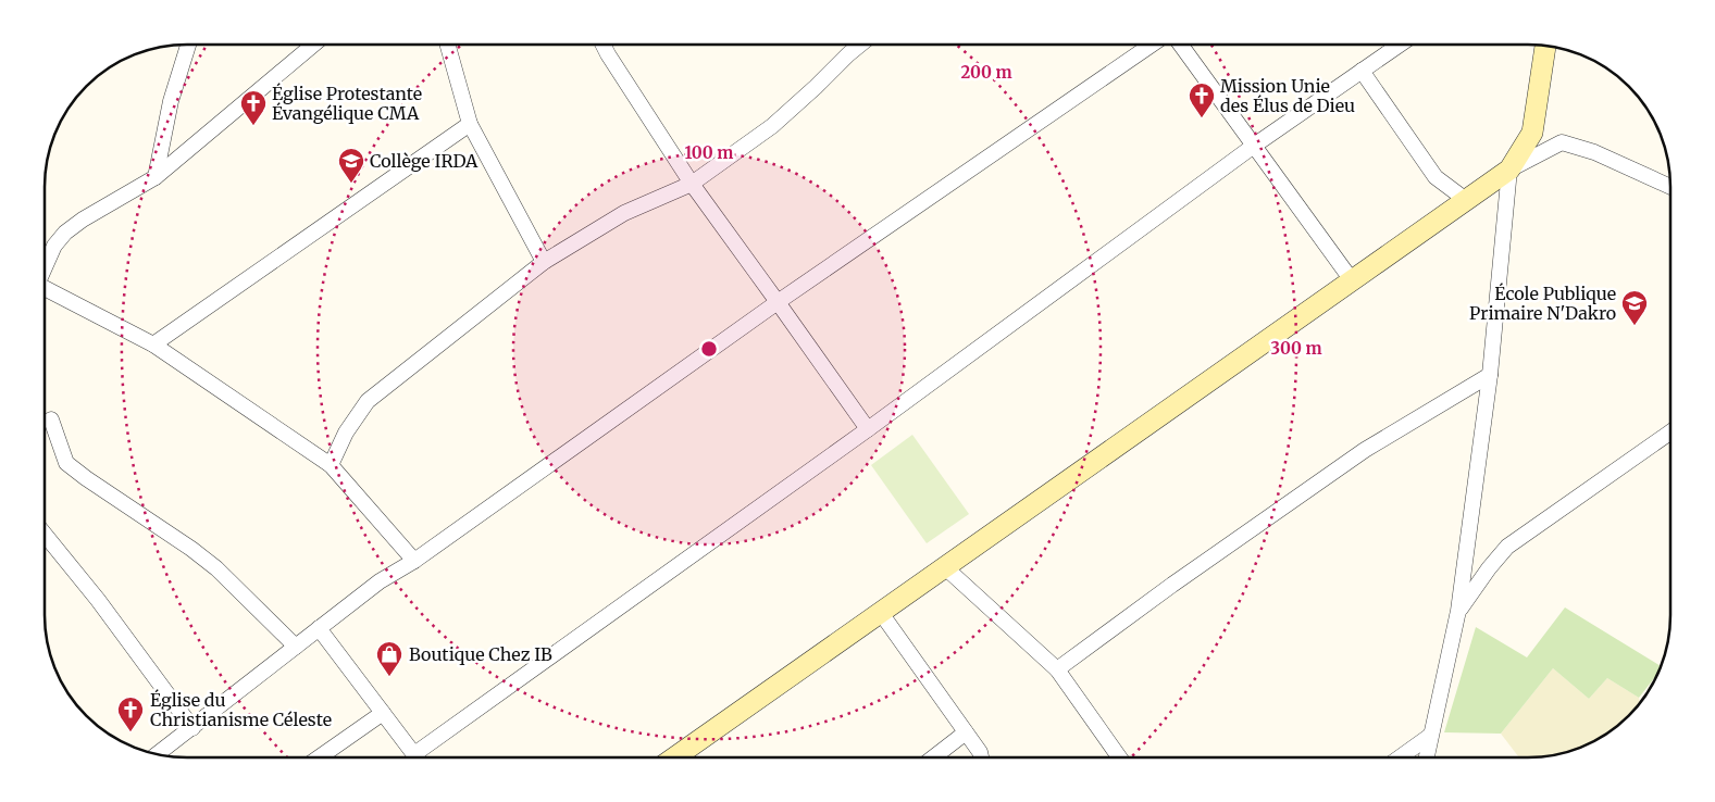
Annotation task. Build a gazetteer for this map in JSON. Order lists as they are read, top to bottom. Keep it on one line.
{"places":{"church":["Mission Unie des Élus de Dieu","Église Protestante Évangélique CMA","Église du Christianisme Céleste"],"school or university":["Collège IRDA","École Publique Primaire N'Dakro"],"shop":["Boutique Chez IB"]},"rings":["200 m","100 m","300 m"]}
